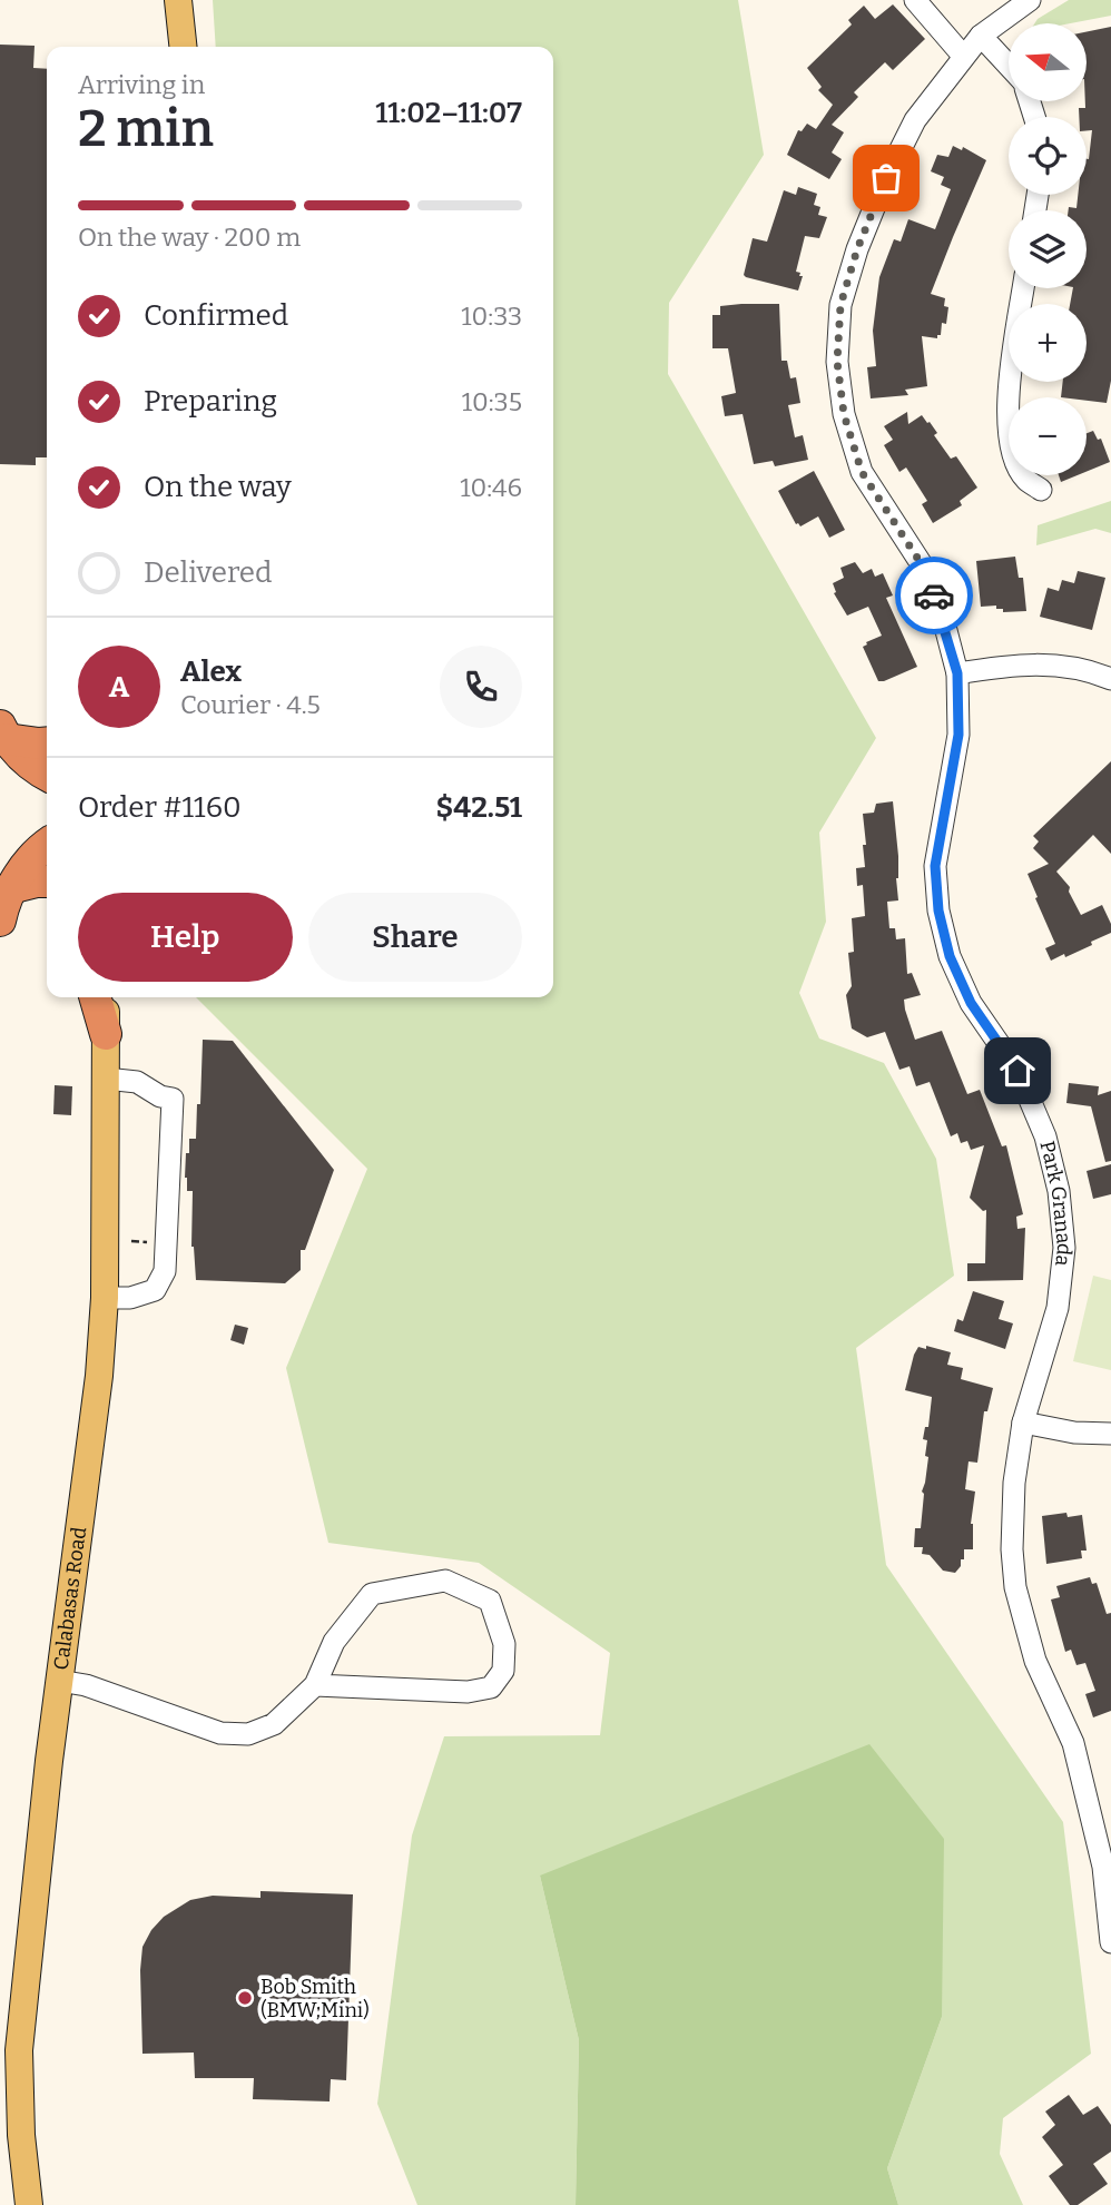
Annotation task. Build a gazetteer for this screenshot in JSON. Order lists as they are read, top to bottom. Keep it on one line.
{"streets":{"main road":["Calabasas Road"],"street":["Park Granada"]},"places":["Bob Smith (BMW;Mini)"],"north":"left","page":{"map_buttons":["+","−"],"heading":["2 min","Arriving in","11:02–11:07"],"panel":["Alex","Courier · 4.5","Order #1160","$42.51"],"bar":"On the way · 200 m","list":[["Confirmed","10:33"],["Preparing","10:35"],["On the way","10:46"],"Delivered"],"round":"A","buttons":["Help","Share"]}}
